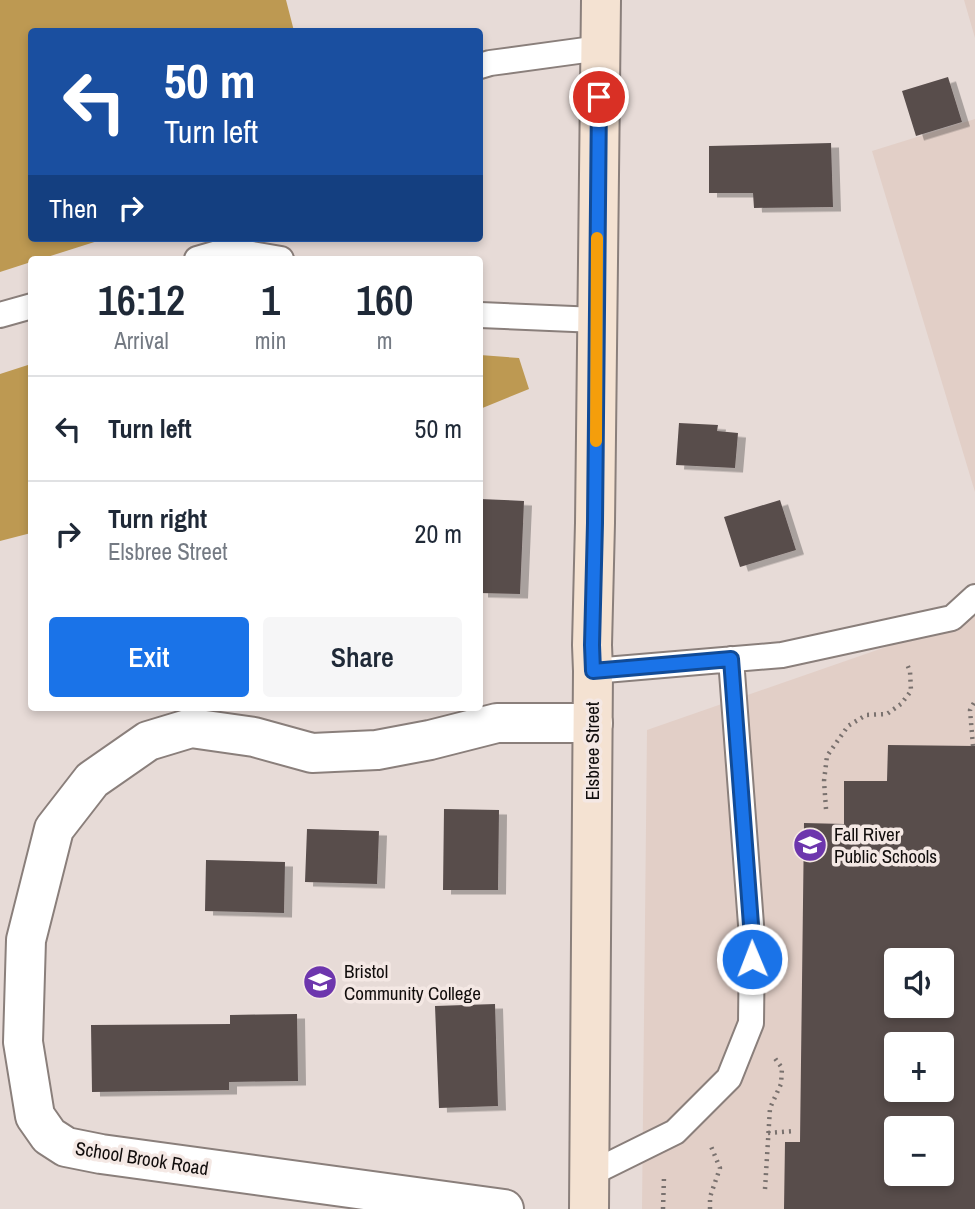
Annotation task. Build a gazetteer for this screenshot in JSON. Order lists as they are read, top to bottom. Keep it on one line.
{"streets":{"street":["Elsbree Street","School Brook Road"]},"crossings":[["Elsbree Street","School Brook Road"]],"places":{"school or university":["Fall River Public Schools","Bristol Community College"]},"page":{"turn":["50 m","Turn left"],"then":"Then","eta":["16:12","Arrival","1","min","160","m"],"list":[{"name":"Turn left","value":"50 m"},{"name":"Turn right","note":"Elsbree Street","value":"20 m"}],"buttons":["Exit","Share"],"map_buttons":["+","−"]}}
